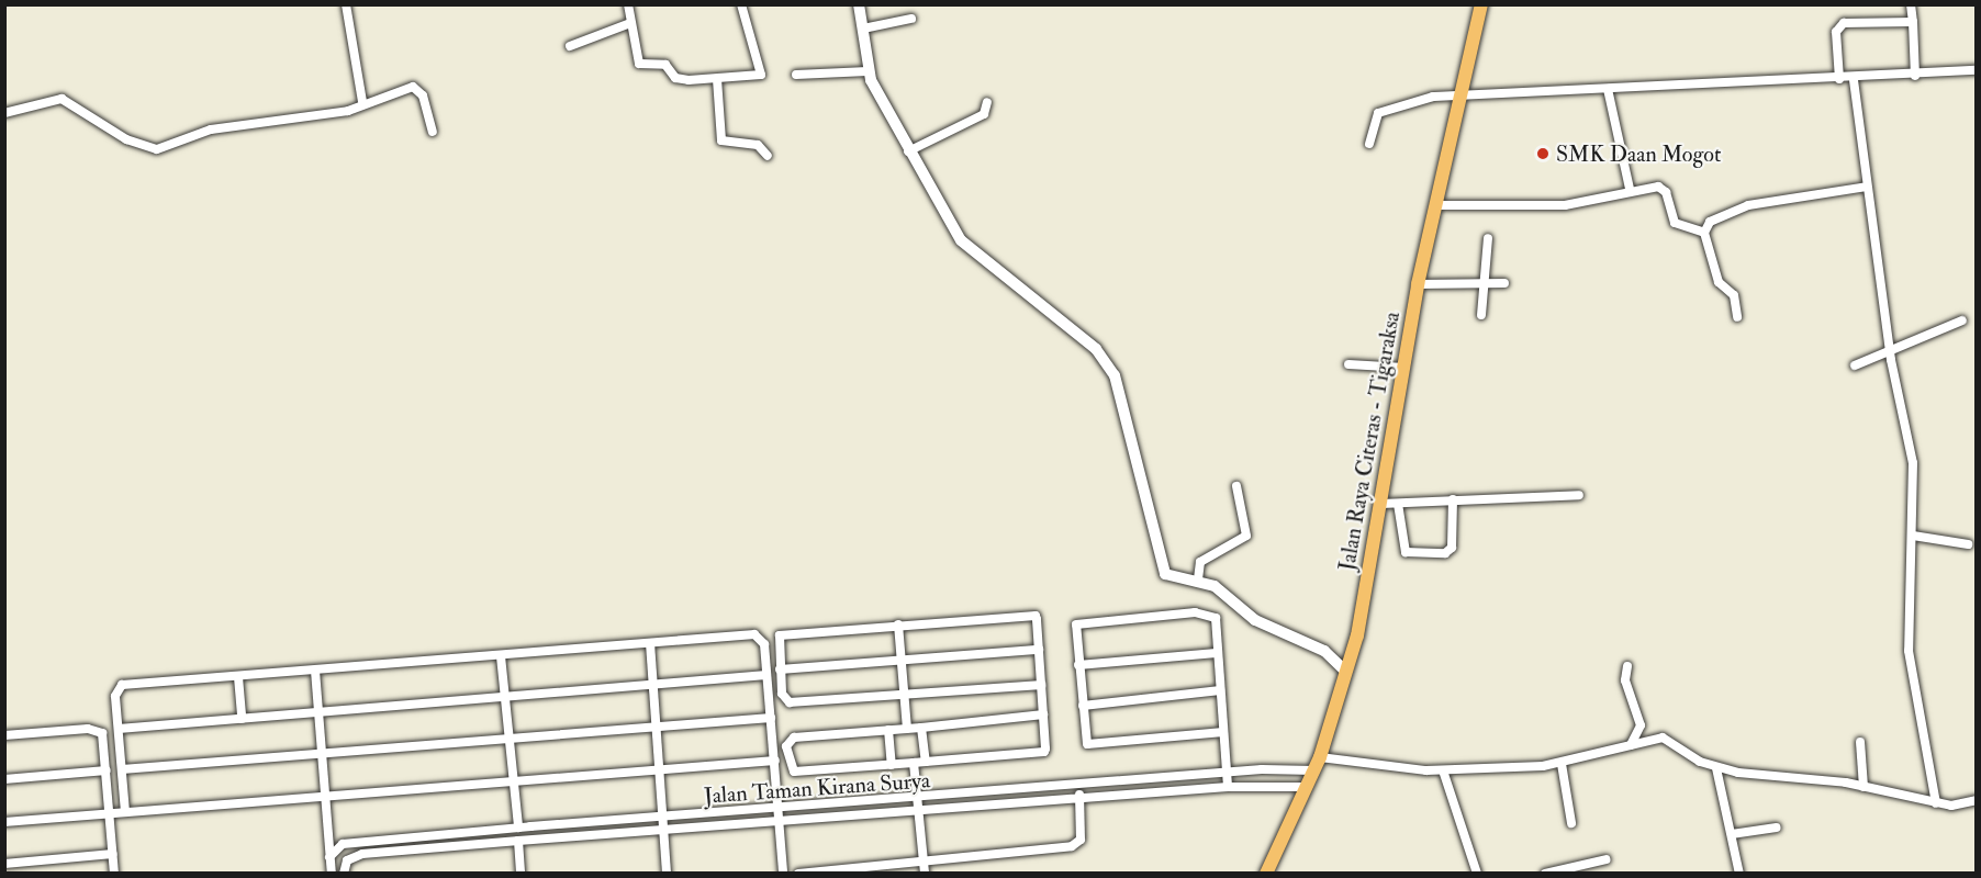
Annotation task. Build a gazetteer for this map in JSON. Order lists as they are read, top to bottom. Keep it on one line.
{"streets":{"main road":["Jalan Raya Citeras - Tigaraksa"],"street":["Jalan Taman Kirana Surya"]},"crossings":[["Jalan Raya Citeras - Tigaraksa","Jalan Taman Kirana Surya"]],"places":["SMK Daan Mogot"]}
